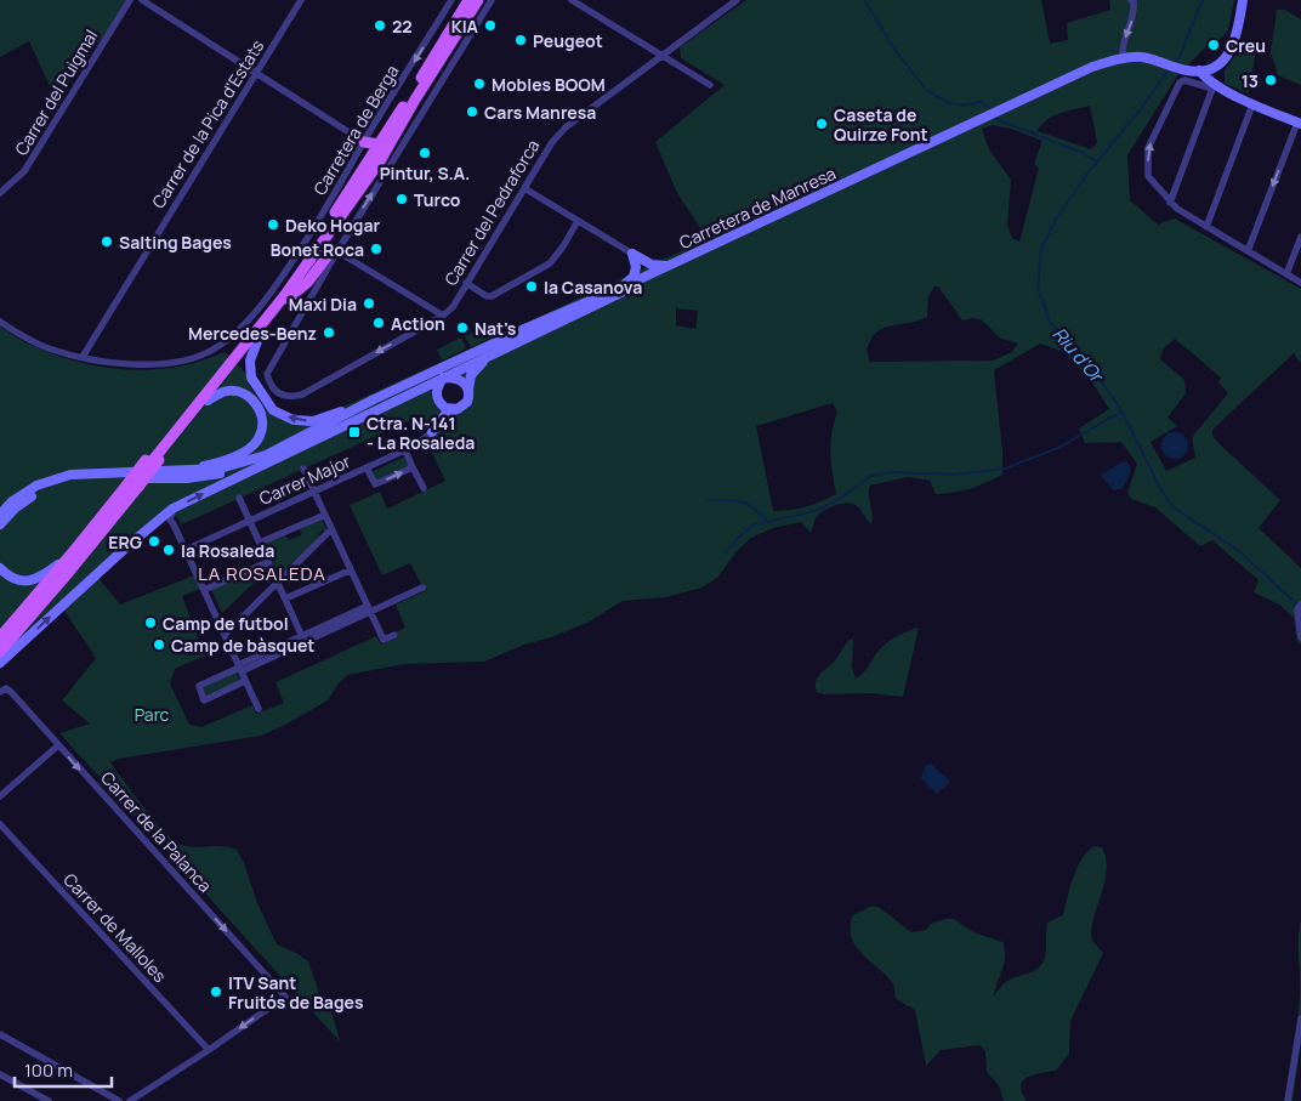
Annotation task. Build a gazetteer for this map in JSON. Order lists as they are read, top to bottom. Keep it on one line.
{"streets":{"main road":["Carretera de Manresa"],"street":["Carrer del Puigmal","Carrer de la Pica d'Estats","Carretera de Berga","Carrer del Pedraforca","Carrer Major","Carrer de la Palanca","Carrer de Malloles"]},"crossings":[["Carrer de la Pica d'Estats","Carretera de Berga"],["Carrer de la Palanca","Carrer de Malloles"]],"districts":["LA ROSALEDA"],"water":["Riu d'Or"],"parks":["Parc"],"places":{"other":["22","KIA","Peugeot","Creu","13","Mobles BOOM","Cars Manresa","Caseta de Quirze Font","Pintur, S.A.","Turco","Deko Hogar","Salting Bages","Bonet Roca","la Casanova","Maxi Dia","Action","Nat's","Mercedes-Benz","ERG","la Rosaleda","Camp de futbol","Camp de bàsquet","ITV Sant Fruitós de Bages"],"transit":["Ctra. N-141 - La Rosaleda"]},"scale_bar":"100 m"}
